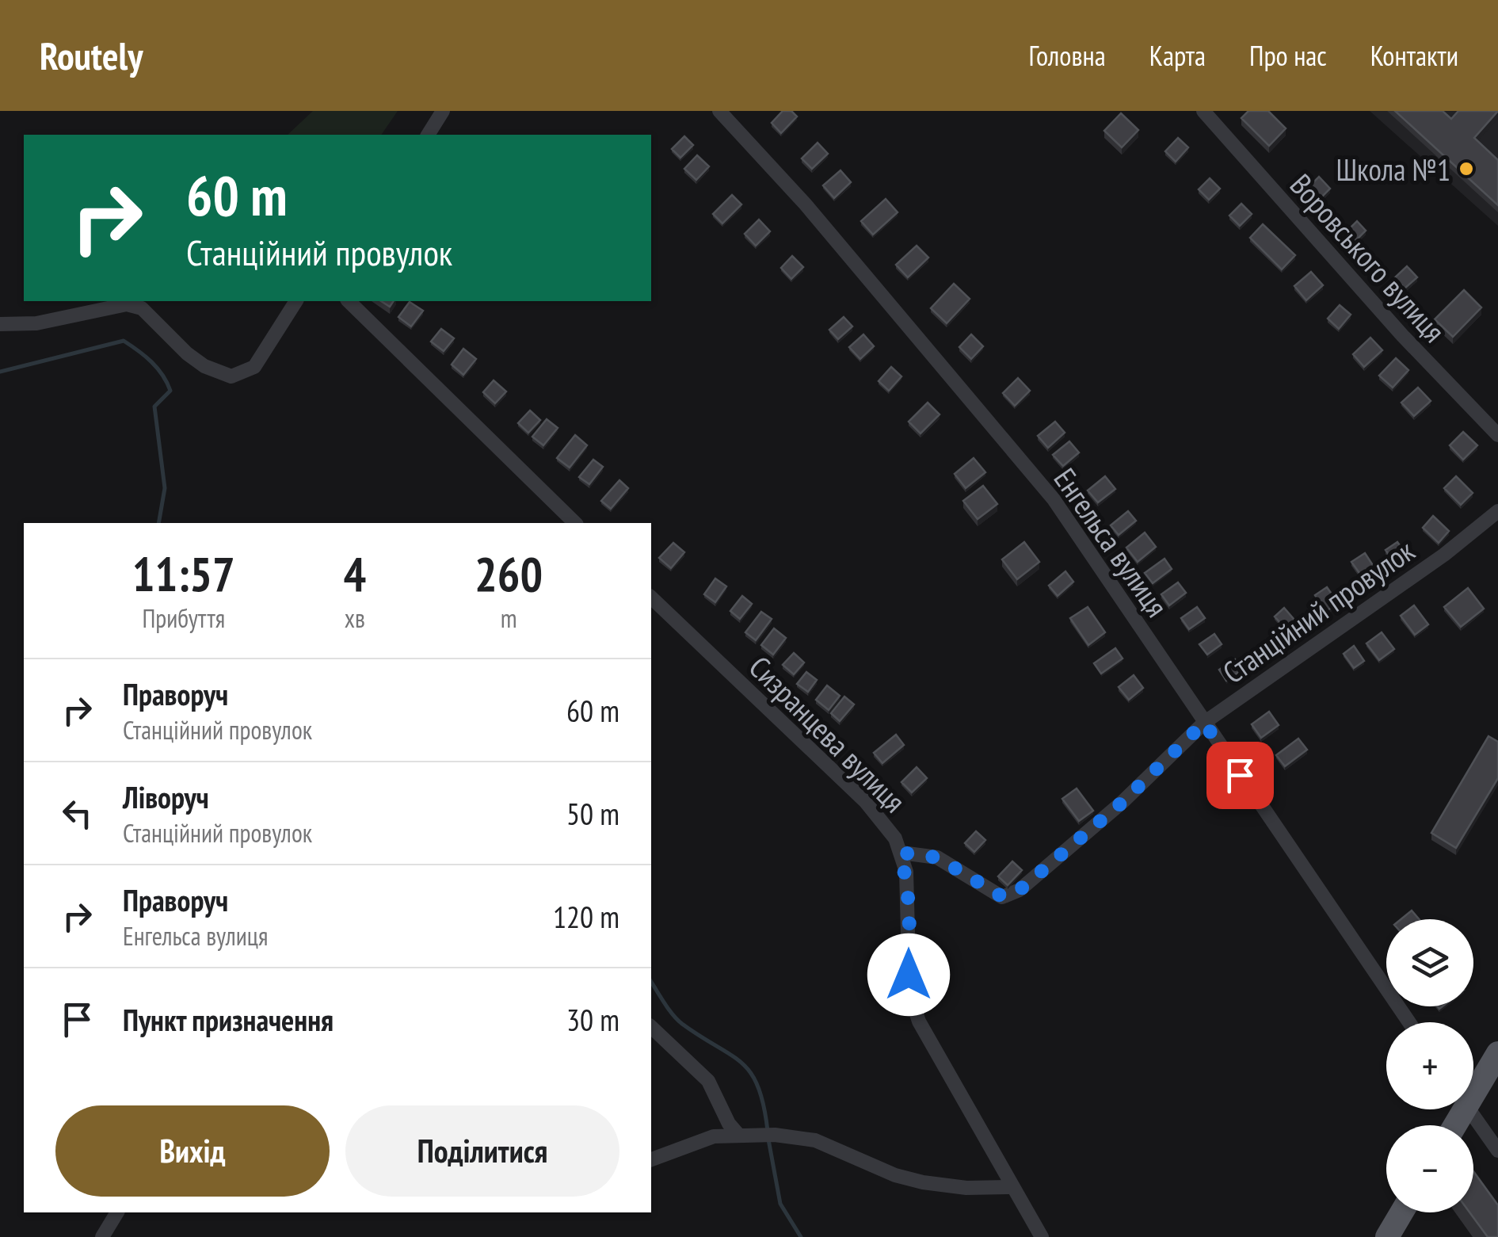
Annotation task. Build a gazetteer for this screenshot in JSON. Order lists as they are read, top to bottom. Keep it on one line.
{"streets":{"street":["Воровського вулиця","Енгельса вулиця","Станційний провулок","Сизранцева вулиця"]},"crossings":[["Енгельса вулиця","Станційний провулок"],["Станційний провулок","Сизранцева вулиця"]],"places":["Школа №1"],"page":{"header":"Routely","nav":["Головна","Карта","Про нас","Контакти"],"turn":["60 m","Станційний провулок"],"eta":["11:57","Прибуття","4","хв","260","m"],"list":[{"name":"Праворуч","note":"Станційний провулок","value":"60 m"},{"name":"Ліворуч","note":"Станційний провулок","value":"50 m"},{"name":"Праворуч","note":"Енгельса вулиця","value":"120 m"},{"name":"Пункт призначення","value":"30 m"}],"map_buttons":["+","−"],"buttons":["Вихід","Поділитися"]}}
